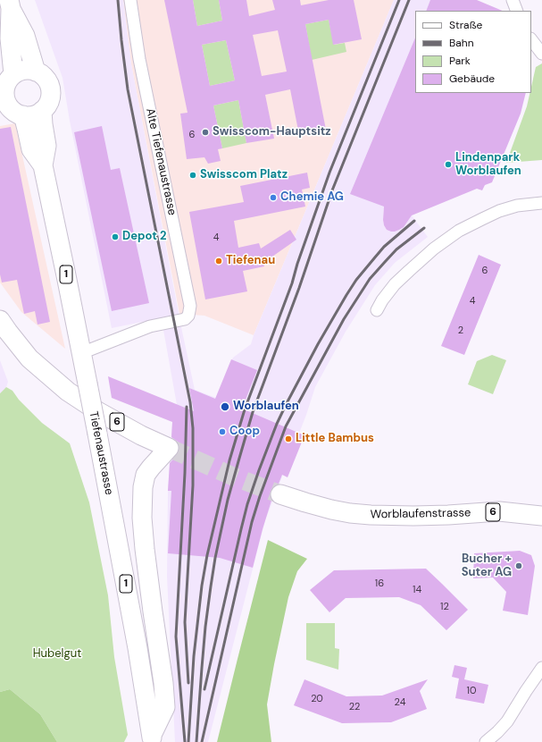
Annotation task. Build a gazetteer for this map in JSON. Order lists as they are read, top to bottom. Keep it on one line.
{"streets":{"main road":["1","6","Tiefenaustrasse","Worblaufenstrasse"],"street":["Alte Tiefenaustrasse"]},"crossings":[["Alte Tiefenaustrasse","Tiefenaustrasse"],["6","Tiefenaustrasse"]],"parks":["Hubelgut"],"places":["Swisscom-Hauptsitz","Lindenpark Worblaufen","Swisscom Platz","Chemie AG","Depot 2","Tiefenau","Worblaufen","Coop","Little Bambus","Bucher + Suter AG"],"house_numbers":["6","4","6","4","2","16","14","12","10","20","24","22"],"legend":["Straße","Bahn","Park","Gebäude"]}
